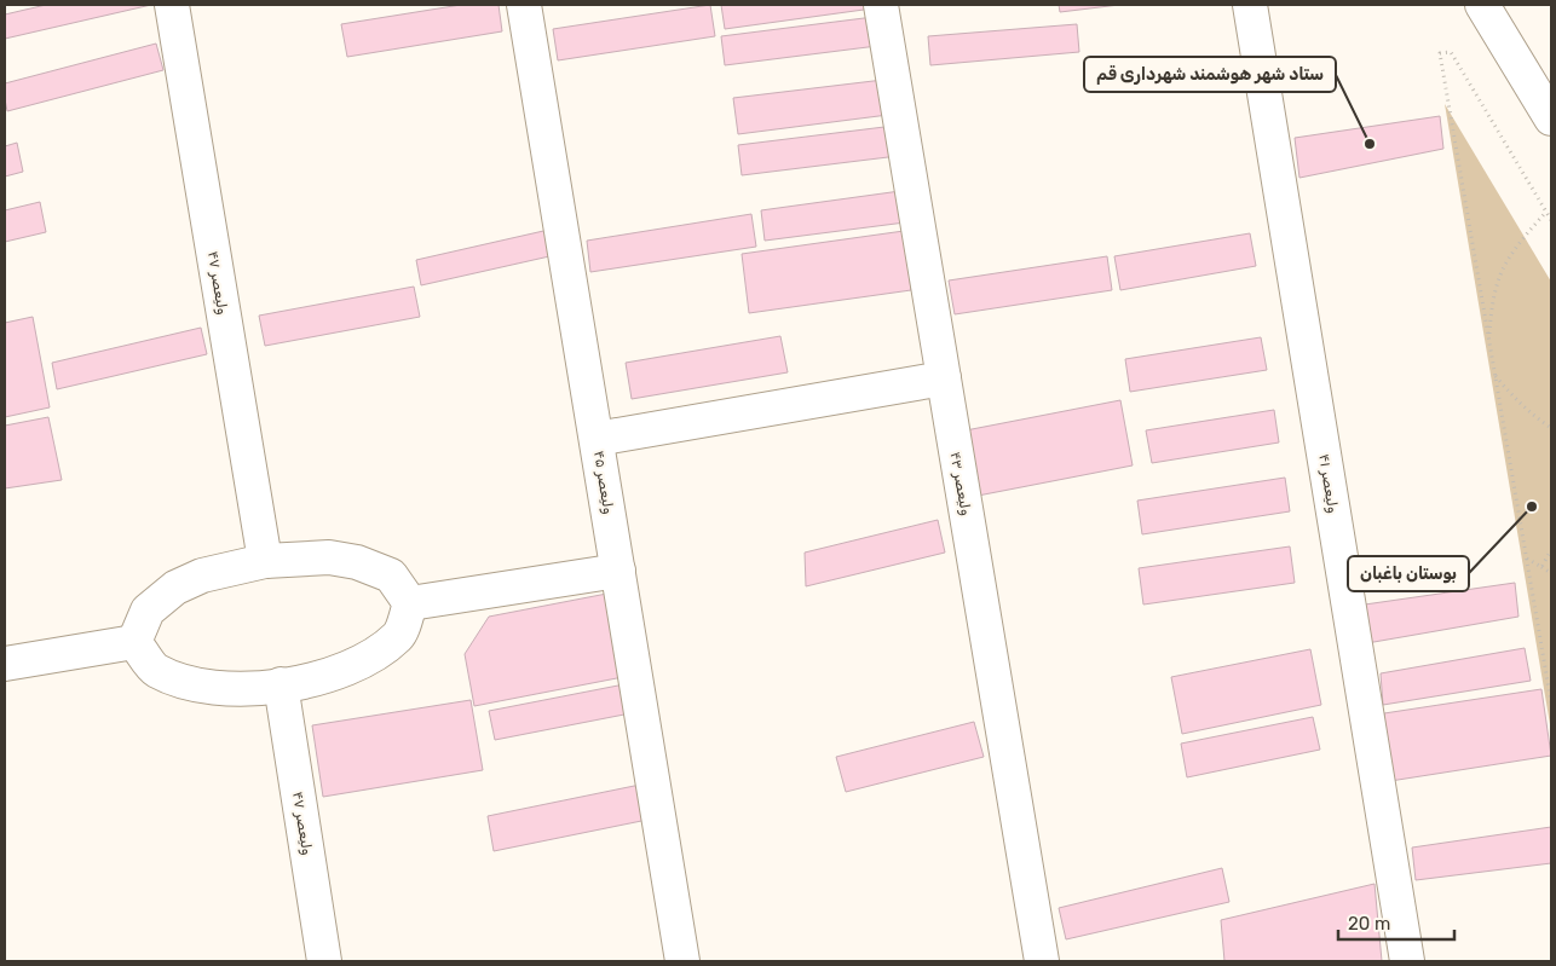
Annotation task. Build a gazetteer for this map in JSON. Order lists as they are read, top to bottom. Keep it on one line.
{"streets":{"street":["ولیعصر ۴۷","ولیعصر ۴۵","ولیعصر ۴۳","ولیعصر ۴۱"]},"places":["ستاد شهر هوشمند شهرداری قم","بوستان باغبان"],"scale_bar":"20 m"}
